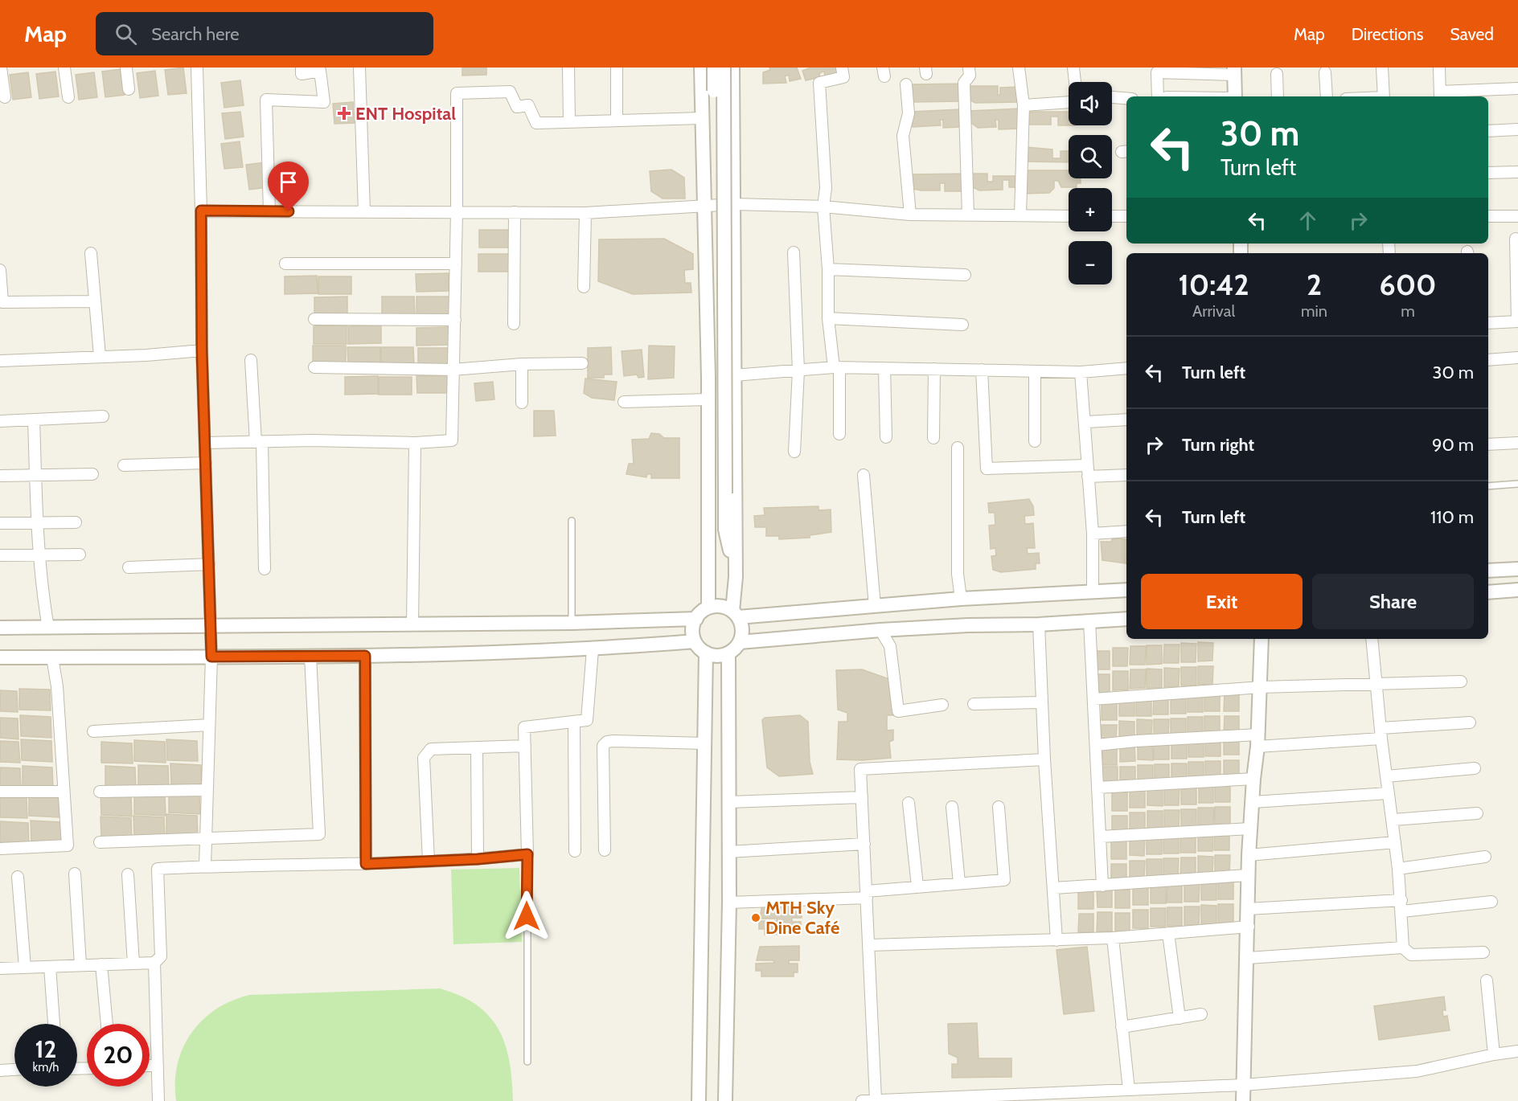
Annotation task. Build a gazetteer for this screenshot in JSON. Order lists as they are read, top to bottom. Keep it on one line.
{"places":{"health":["ENT Hospital"],"other":["MTH Sky Dine Café"]},"page":{"header":"Map","search":"Search here","nav":["Map","Directions","Saved"],"map_buttons":["+","−"],"turn":["30 m","Turn left"],"eta":["10:42","Arrival","2","min","600","m"],"list":[{"name":"Turn left","value":"30 m"},{"name":"Turn right","value":"90 m"},{"name":"Turn left","value":"110 m"}],"buttons":["Exit","Share"],"speed":"12 km/h","limit":"20"}}
